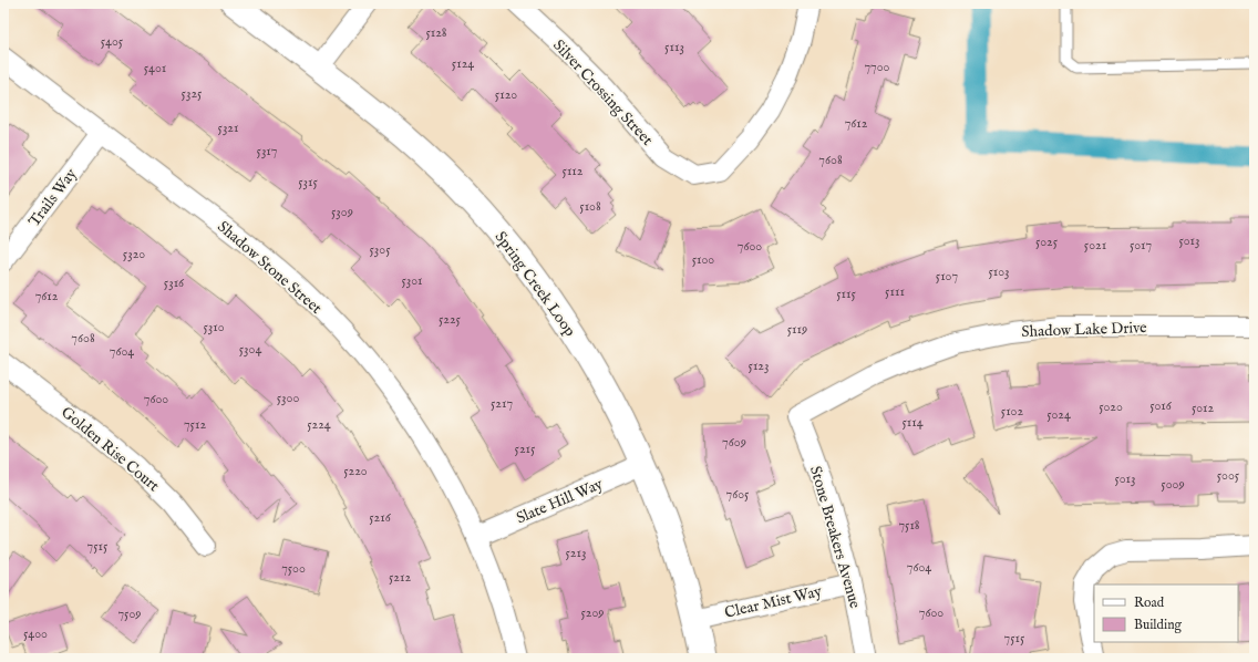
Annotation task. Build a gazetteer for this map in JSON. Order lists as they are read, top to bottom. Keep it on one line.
{"streets":{"street":["Silver Crossing Street","Trails Way","Shadow Stone Street","Spring Creek Loop","Shadow Lake Drive","Golden Rise Court","Slate Hill Way","Stone Breakers Avenue","Clear Mist Way"]},"crossings":[["Trails Way","Shadow Stone Street"],["Shadow Stone Street","Slate Hill Way"],["Spring Creek Loop","Slate Hill Way"],["Spring Creek Loop","Clear Mist Way"],["Shadow Lake Drive","Stone Breakers Avenue"],["Stone Breakers Avenue","Clear Mist Way"]],"house_numbers":["5128","5405","5113","5124","7700","5401","5325","5120","7612","5321","5317","7608","5112","5315","5108","5309","5013","5025","5021","5017","7600","5305","5320","5100","5103","5107","5301","5316","5111","5115","7612","5225","5310","5119","7608","5304","7604","5123","5300","7600","5217","5016","5020","5012","5102","5024","5114","7512","5224","7609","5215","5220","5005","5013","5009","7605","5216","7518","7515","5213","7604","7500","5212","5209","7600","7509","5400","7515"],"legend":["Road","Building"]}
